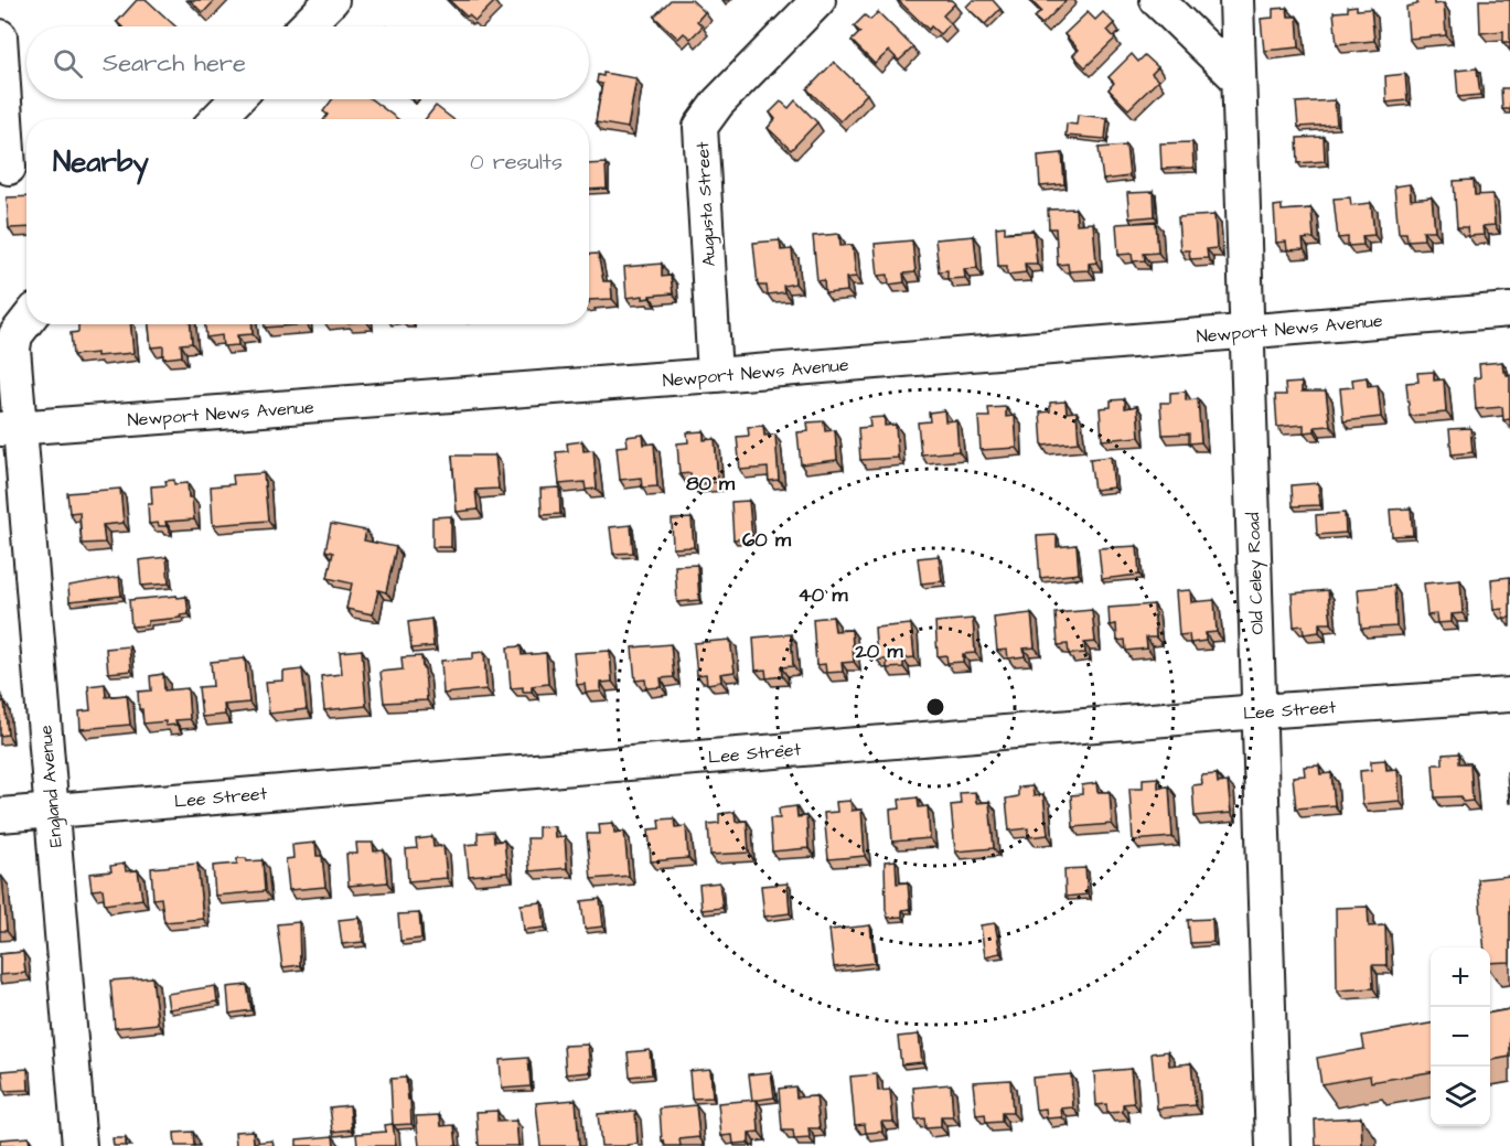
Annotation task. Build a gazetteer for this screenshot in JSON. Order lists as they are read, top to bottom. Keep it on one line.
{"streets":{"street":["Augusta Street","Newport News Avenue","Old Celey Road","Lee Street","England Avenue"]},"crossings":[["Augusta Street","Newport News Avenue"],["Newport News Avenue","Old Celey Road"],["Newport News Avenue","England Avenue"],["Old Celey Road","Lee Street"],["Lee Street","England Avenue"]],"page":{"search":"Search here","heading":["Nearby","0 results"],"map_buttons":["+","−"]},"rings":["80 m","60 m","40 m","20 m"]}
